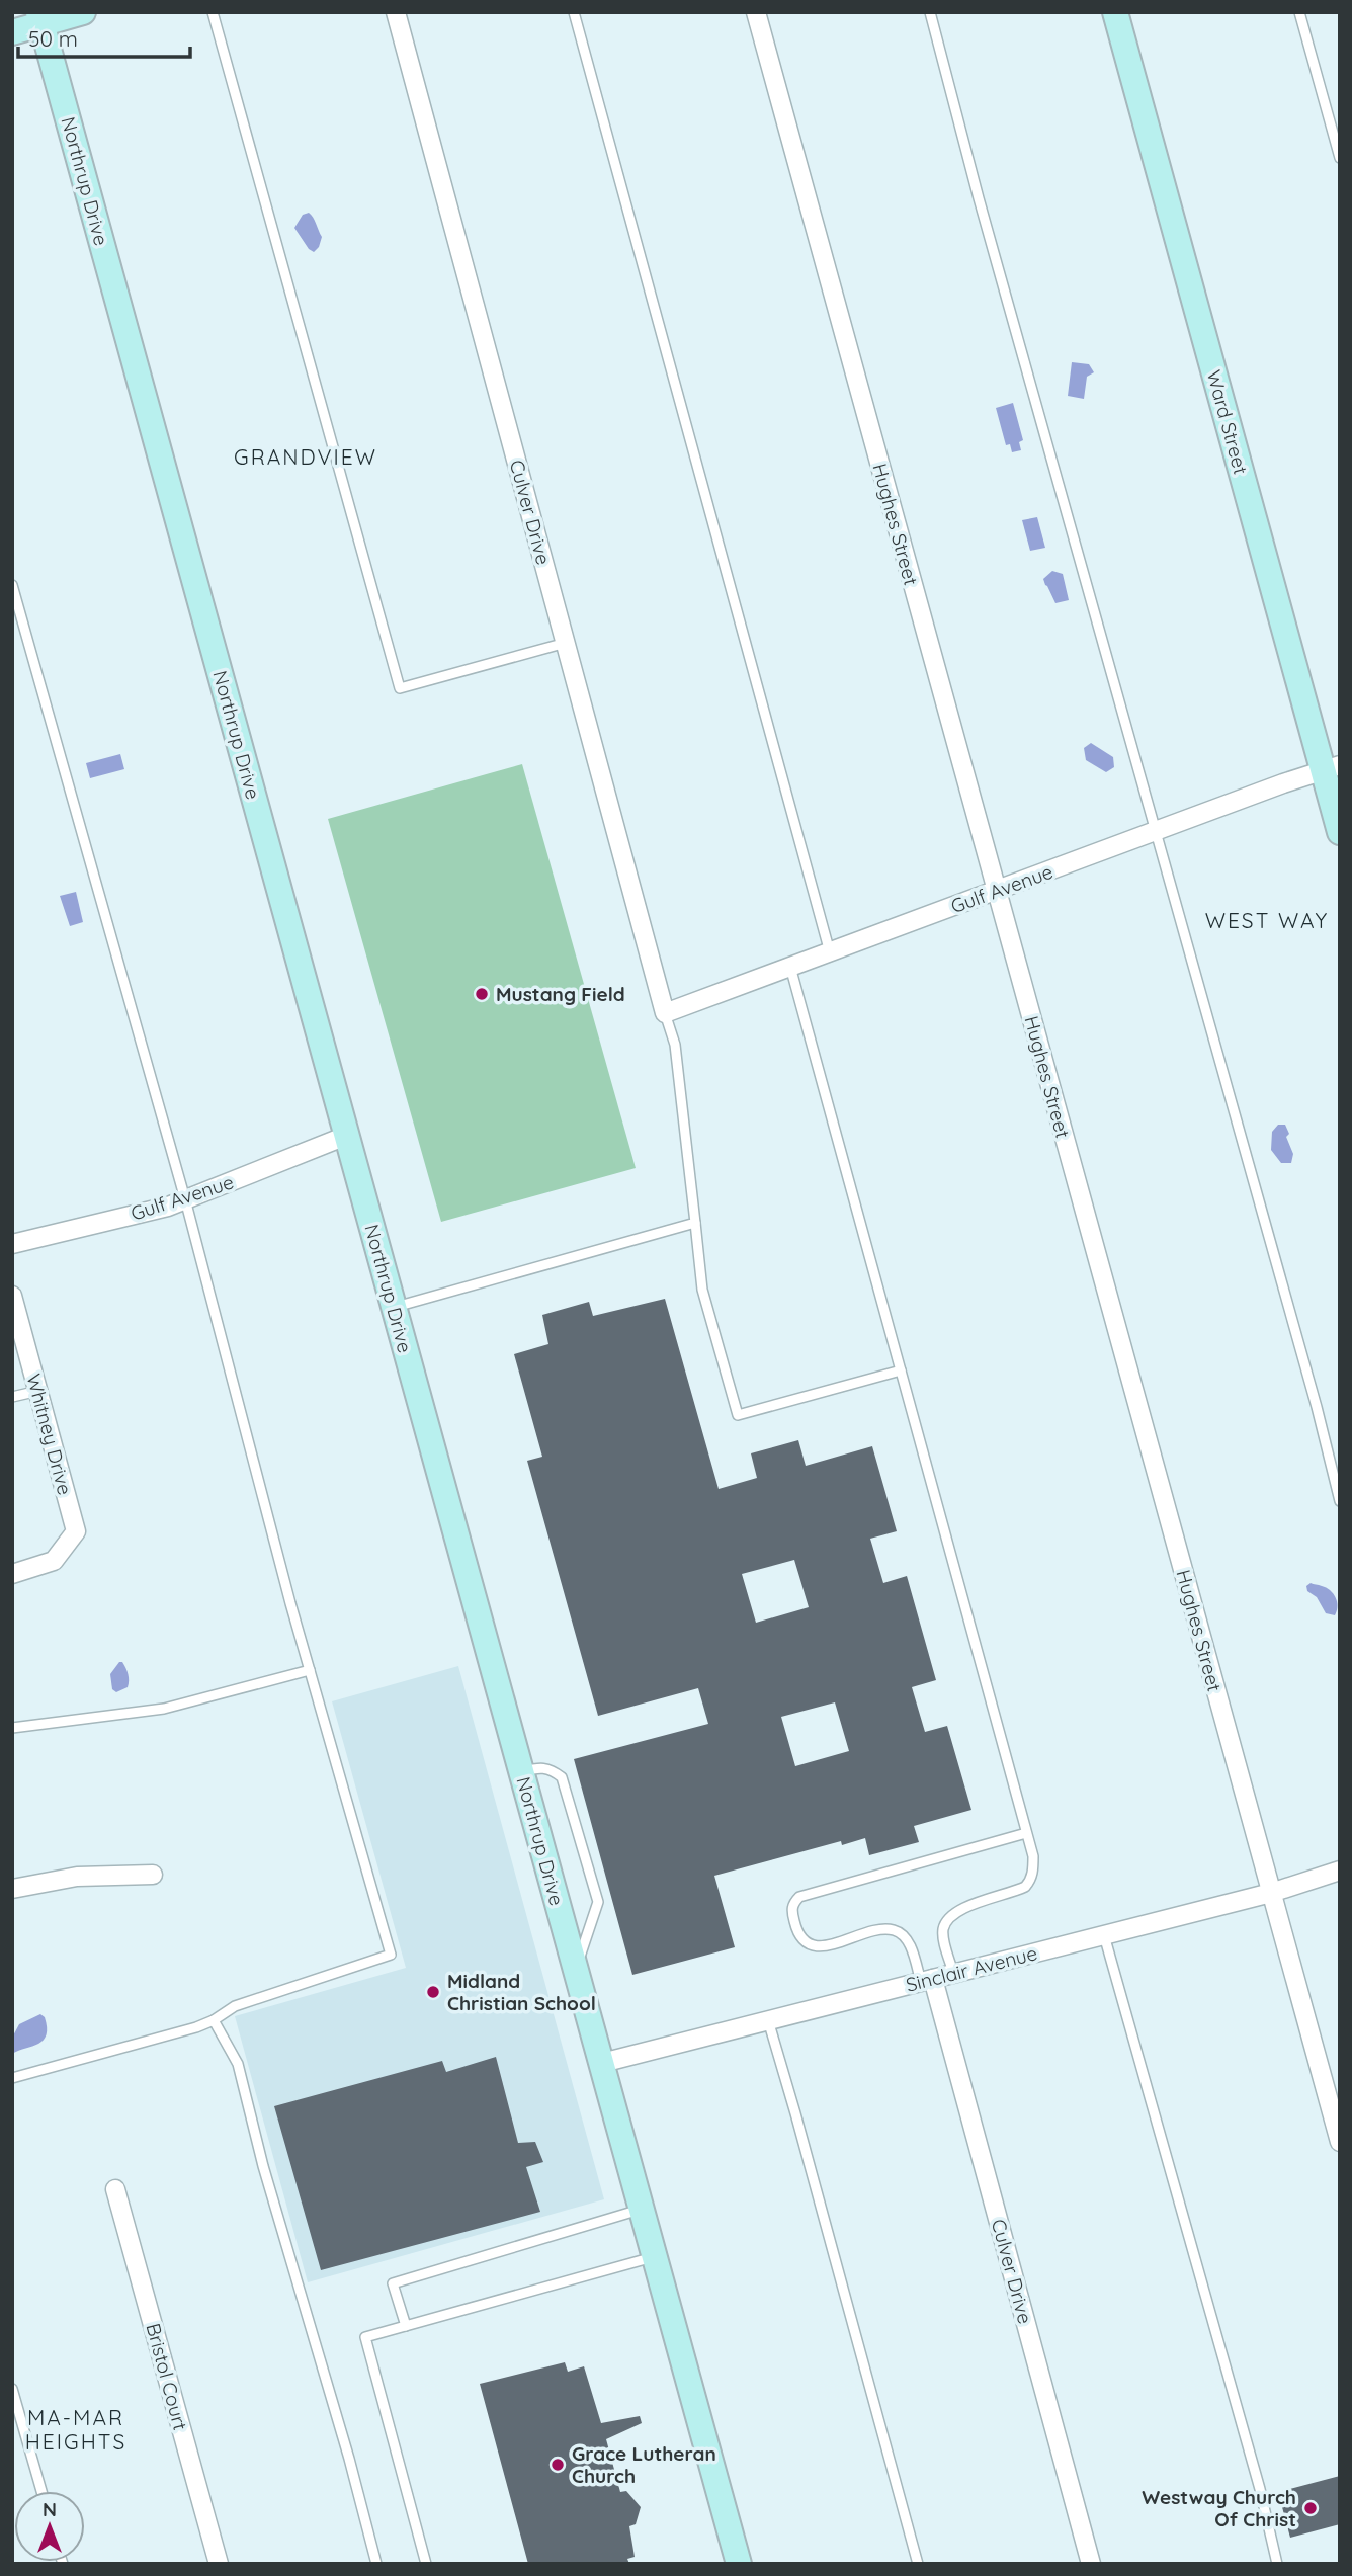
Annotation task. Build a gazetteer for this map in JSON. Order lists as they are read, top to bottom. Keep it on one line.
{"streets":{"street":["Northrup Drive","Ward Street","Culver Drive","Hughes Street","Gulf Avenue","Whitney Drive","Sinclair Avenue","Bristol Court"]},"crossings":[["Northrup Drive","Gulf Avenue"],["Northrup Drive","Sinclair Avenue"],["Ward Street","Gulf Avenue"],["Culver Drive","Gulf Avenue"],["Culver Drive","Sinclair Avenue"],["Hughes Street","Gulf Avenue"],["Hughes Street","Sinclair Avenue"]],"districts":["GRANDVIEW","WEST WAY","MA-MAR HEIGHTS"],"places":["Mustang Field","Midland Christian School","Grace Lutheran Church","Westway Church Of Christ"],"scale_bar":"50 m","north":"top"}
